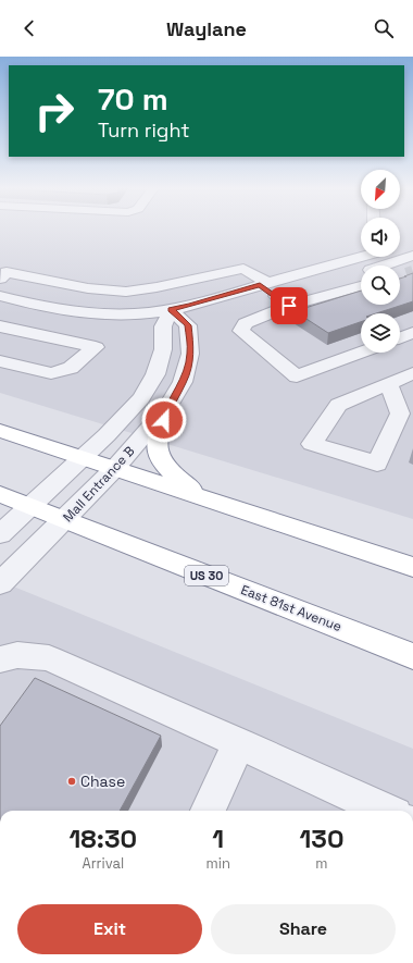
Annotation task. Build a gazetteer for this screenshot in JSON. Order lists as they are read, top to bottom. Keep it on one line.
{"streets":{"highway":["US 30","East 81st Avenue"],"lane":["Mall Entrance B"]},"crossings":[["Mall Entrance B","East 81st Avenue"]],"places":["Chase"],"north":"bottom left","page":{"header":"Waylane","turn":["70 m","Turn right"],"eta":["18:30","Arrival","1","min","130","m"],"buttons":["Exit","Share"]}}
